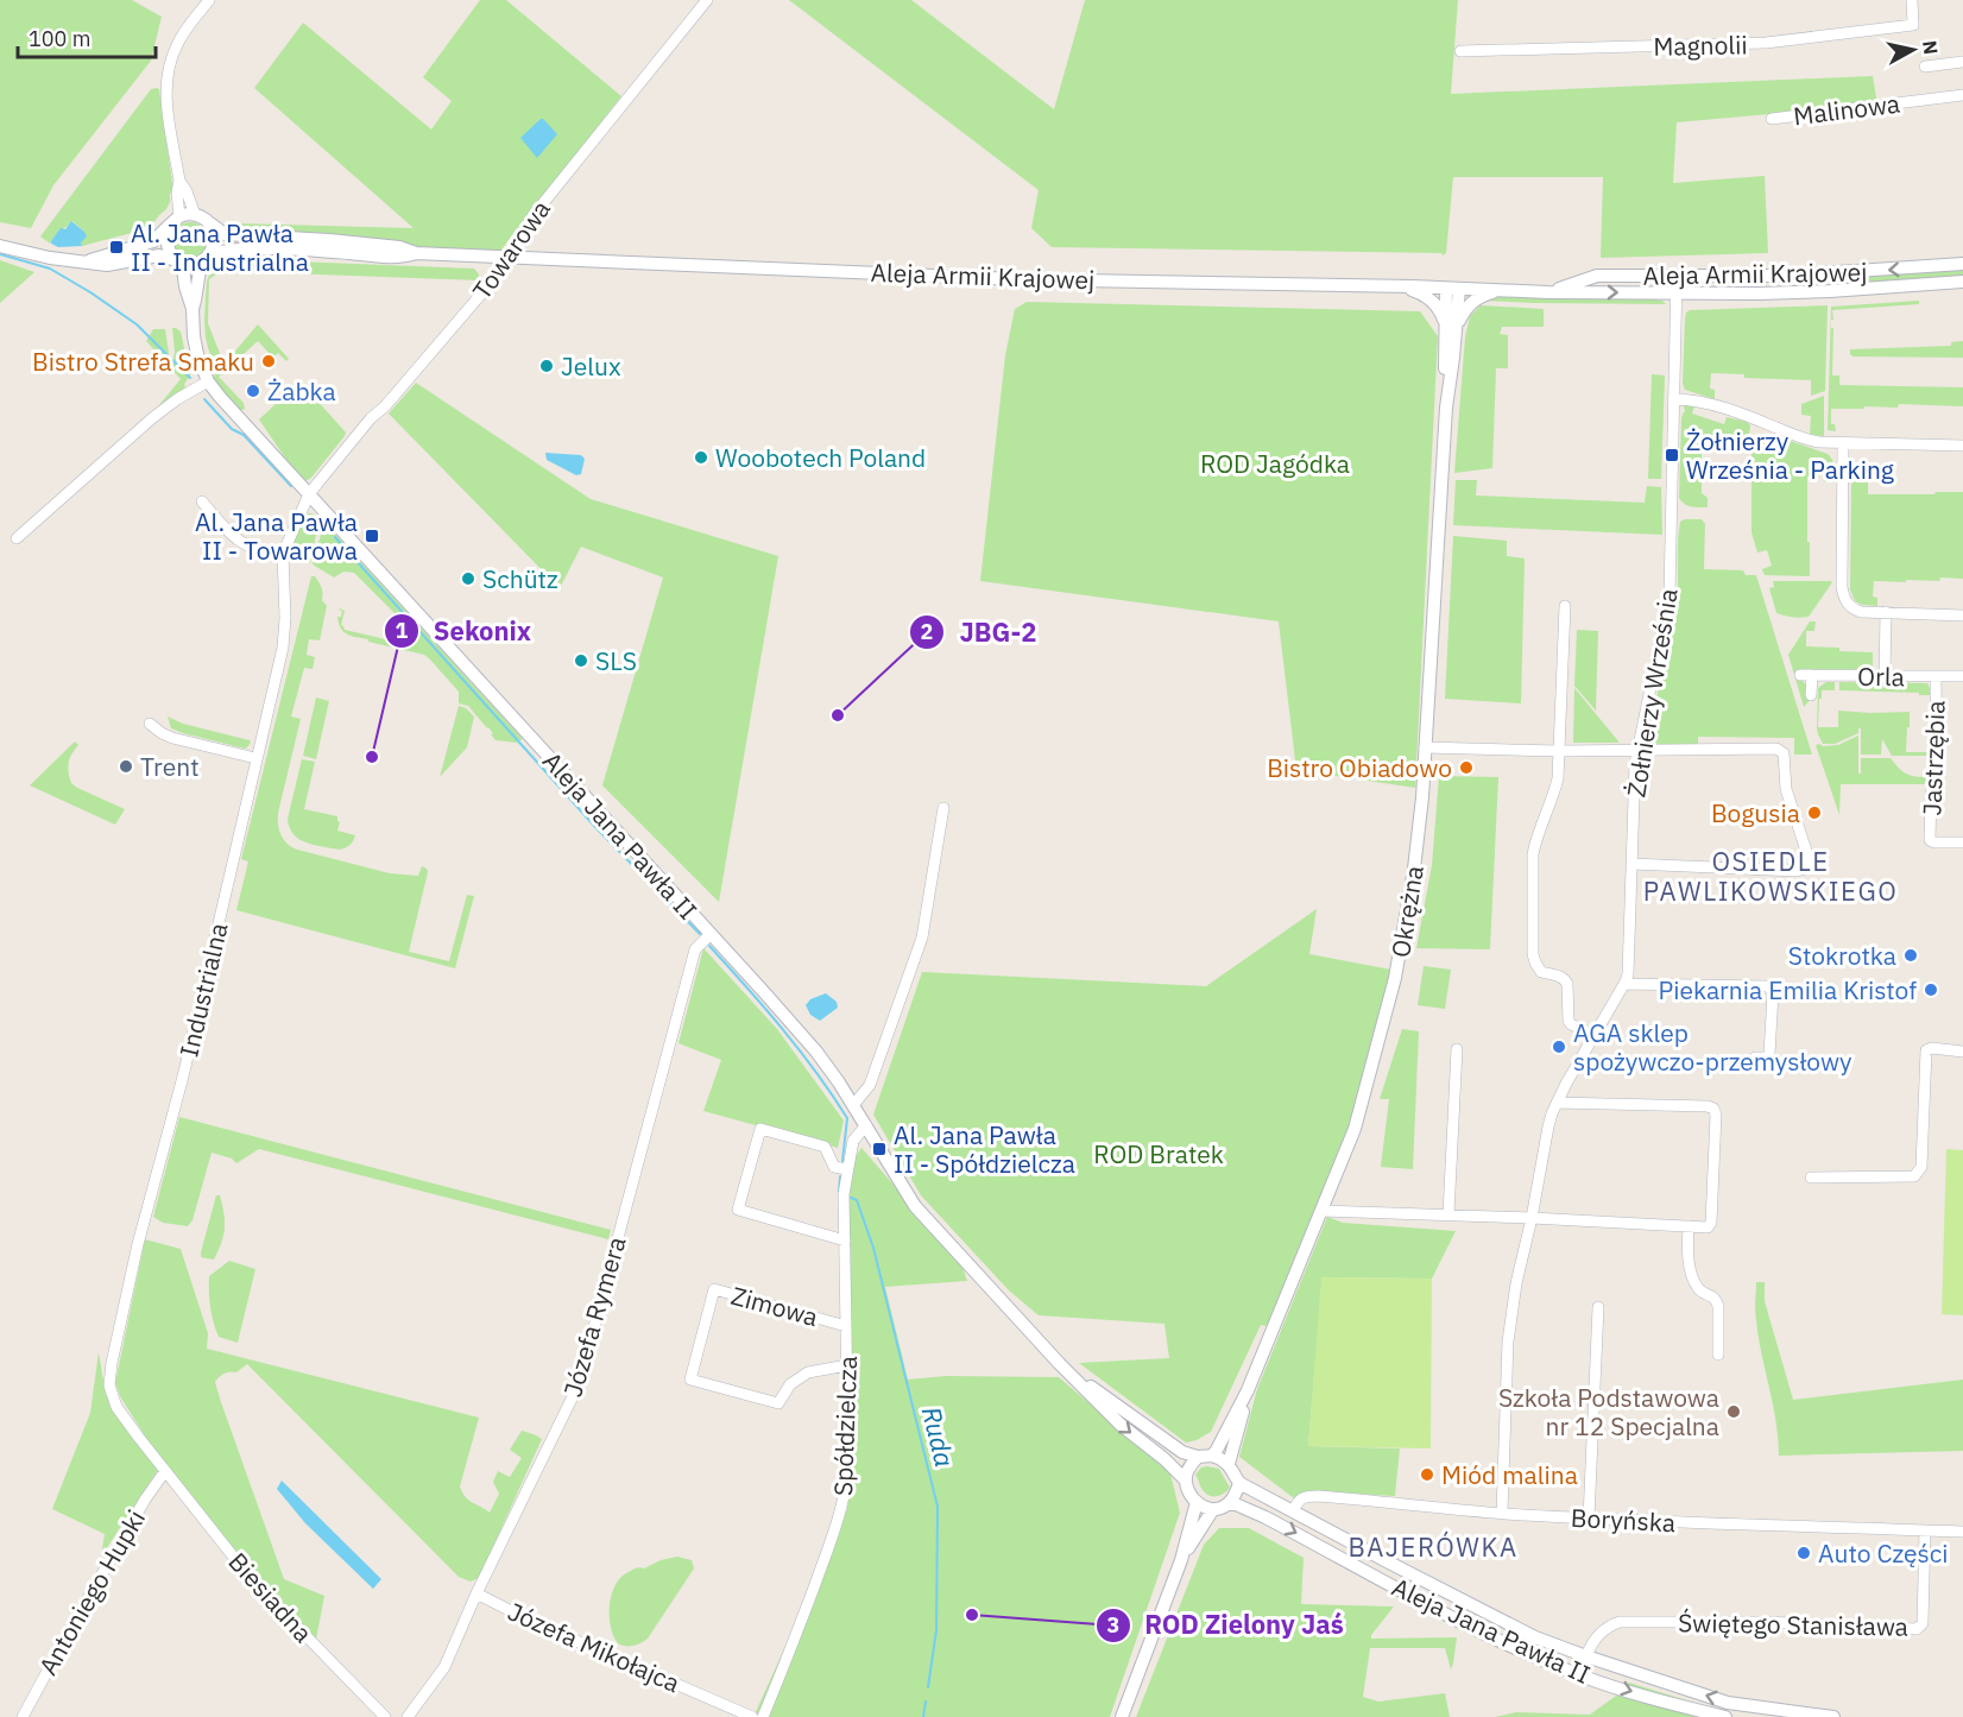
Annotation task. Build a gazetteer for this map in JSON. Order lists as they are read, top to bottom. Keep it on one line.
{"streets":{"street":["Magnolii","Malinowa","Towarowa","Aleja Armii Krajowej","Orla","Żołnierzy Września","Jastrzębia","Aleja Jana Pawła II","Okrężna","Industrialna","Zimowa","Józefa Rymera","Spółdzielcza","Boryńska","Antoniego Hupki","Biesiadna","Świętego Stanisława","Józefa Mikołajca"]},"crossings":[["Towarowa","Aleja Armii Krajowej"],["Towarowa","Aleja Jana Pawła II"],["Towarowa","Industrialna"],["Aleja Armii Krajowej","Żołnierzy Września"],["Aleja Armii Krajowej","Aleja Jana Pawła II"],["Aleja Armii Krajowej","Okrężna"],["Orla","Jastrzębia"],["Żołnierzy Września","Boryńska"],["Aleja Jana Pawła II","Okrężna"],["Aleja Jana Pawła II","Industrialna"],["Aleja Jana Pawła II","Józefa Rymera"],["Aleja Jana Pawła II","Spółdzielcza"],["Aleja Jana Pawła II","Boryńska"],["Aleja Jana Pawła II","Świętego Stanisława"],["Industrialna","Antoniego Hupki"],["Industrialna","Biesiadna"],["Zimowa","Spółdzielcza"],["Józefa Rymera","Józefa Mikołajca"],["Boryńska","Świętego Stanisława"],["Antoniego Hupki","Biesiadna"]],"districts":["OSIEDLE PAWLIKOWSKIEGO","BAJERÓWKA"],"water":["Ruda"],"parks":["ROD Jagódka","ROD Bratek"],"places":{"transit":["Al. Jana Pawła II - Industrialna","Żołnierzy Września - Parking","Al. Jana Pawła II - Towarowa","Al. Jana Pawła II - Spółdzielcza"],"other":["Bistro Strefa Smaku","Jelux","Żabka","Woobotech Poland","Schütz","SLS","JBG-2","Sekonix","Trent","Bistro Obiadowo","Bogusia","Stokrotka","Piekarnia Emilia Kristof","AGA sklep spożywczo-przemysłowy","Szkoła Podstawowa nr 12 Specjalna","Miód malina","Auto Części","ROD Zielony Jaś"]},"scale_bar":"100 m","north":"right"}
